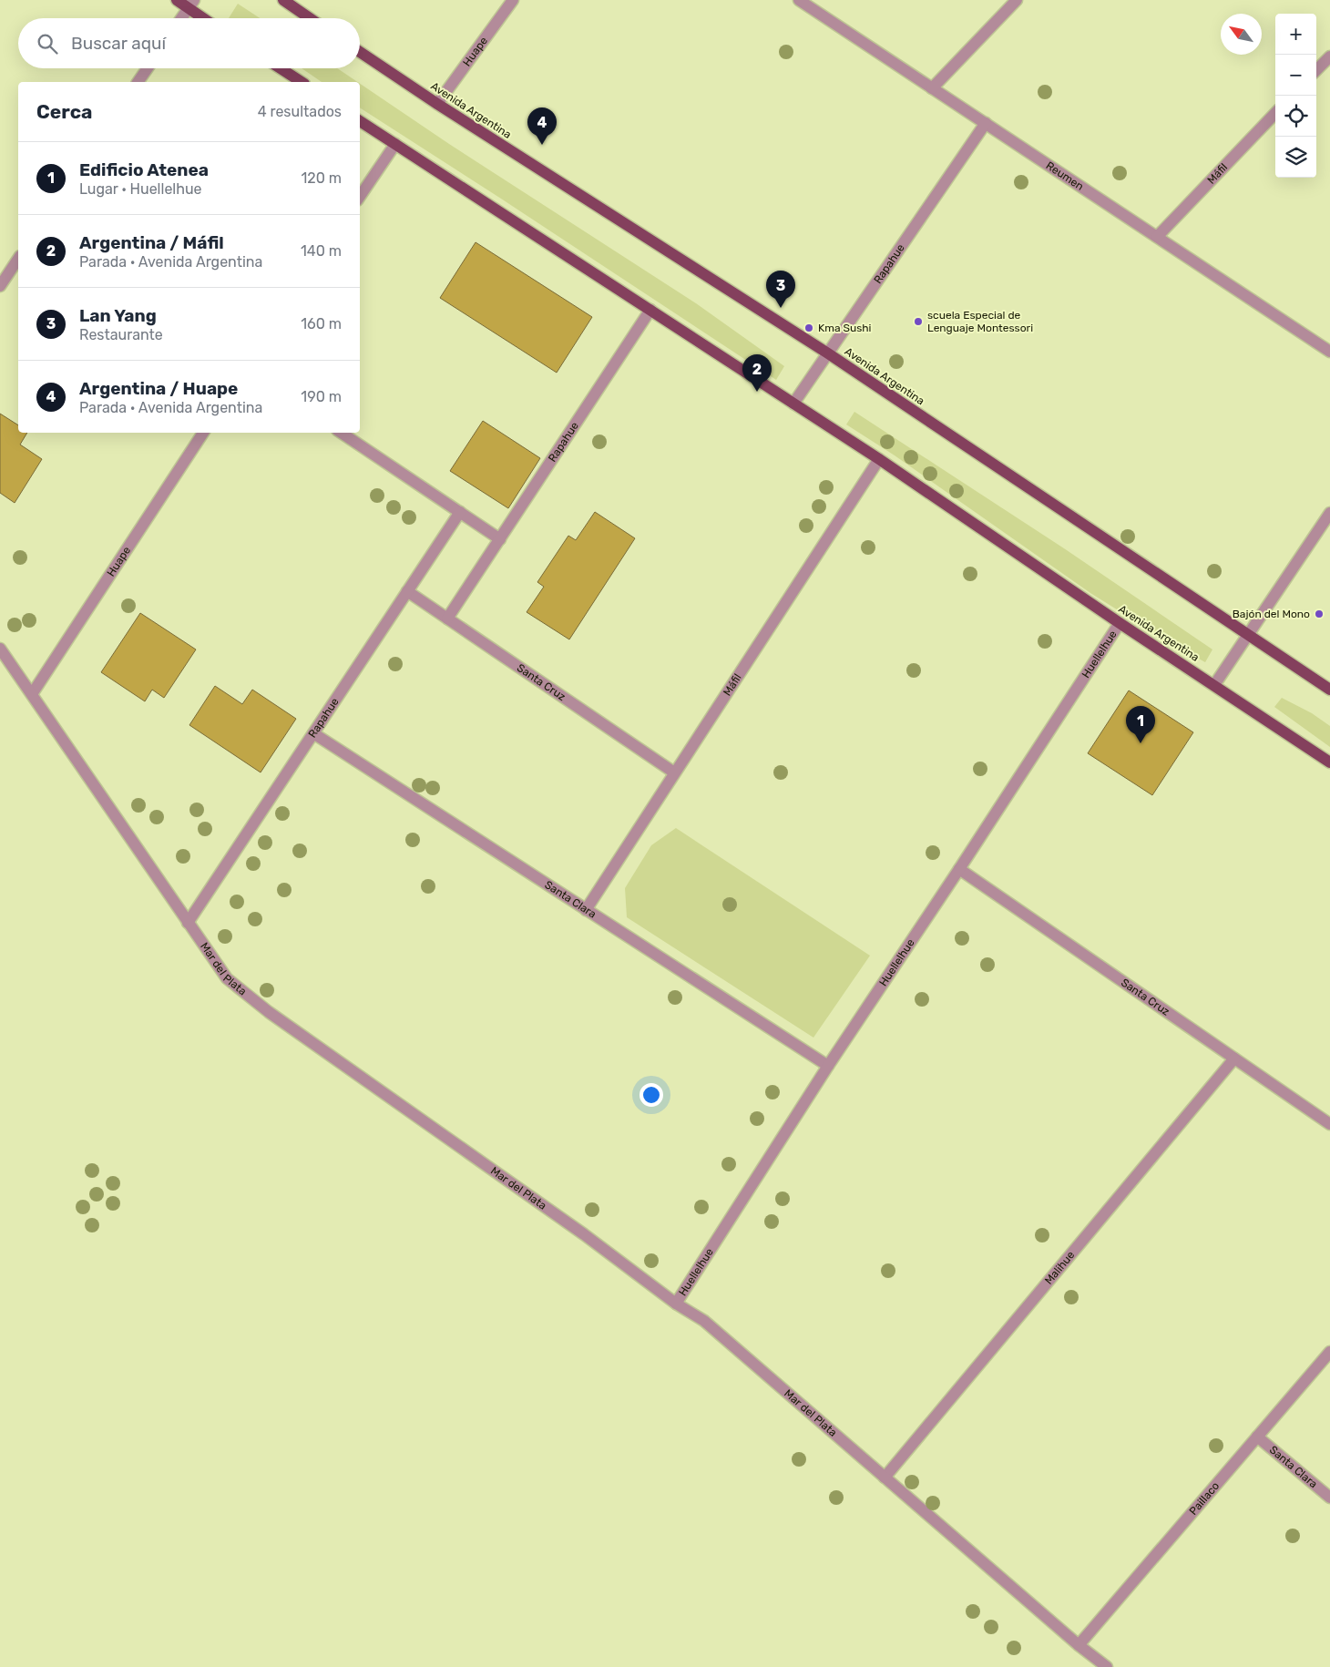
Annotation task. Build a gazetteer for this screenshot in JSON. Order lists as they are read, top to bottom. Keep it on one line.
{"streets":{"main road":["Avenida Argentina"],"street":["Huape","Máfil","Reumen","Rapahue","Huellelhue","Santa Cruz","Santa Clara","Mar del Plata","Malihue","Paillaco"]},"crossings":[["Huape","Avenida Argentina"],["Huape","Mar del Plata"],["Avenida Argentina","Máfil"],["Avenida Argentina","Rapahue"],["Avenida Argentina","Huellelhue"],["Máfil","Reumen"],["Máfil","Santa Cruz"],["Máfil","Santa Clara"],["Reumen","Rapahue"],["Rapahue","Santa Cruz"],["Rapahue","Santa Clara"],["Rapahue","Mar del Plata"],["Huellelhue","Santa Cruz"],["Huellelhue","Santa Clara"],["Huellelhue","Mar del Plata"],["Santa Cruz","Malihue"],["Santa Clara","Paillaco"],["Mar del Plata","Malihue"],["Mar del Plata","Paillaco"]],"places":["scuela Especial de Lenguaje Montessori","Kma Sushi","Bajón del Mono"],"north":"top left","page":{"map_buttons":["+","−"],"search":"Buscar aquí","heading":["Cerca","4 resultados"],"pins":["4","3","2","1"],"list":[{"mark":"1","name":"Edificio Atenea","note":"Lugar · Huellelhue","value":"120 m"},{"mark":"2","name":"Argentina / Máfil","note":"Parada · Avenida Argentina","value":"140 m"},{"mark":"3","name":"Lan Yang","note":"Restaurante","value":"160 m"},{"mark":"4","name":"Argentina / Huape","note":"Parada · Avenida Argentina","value":"190 m"}]}}
